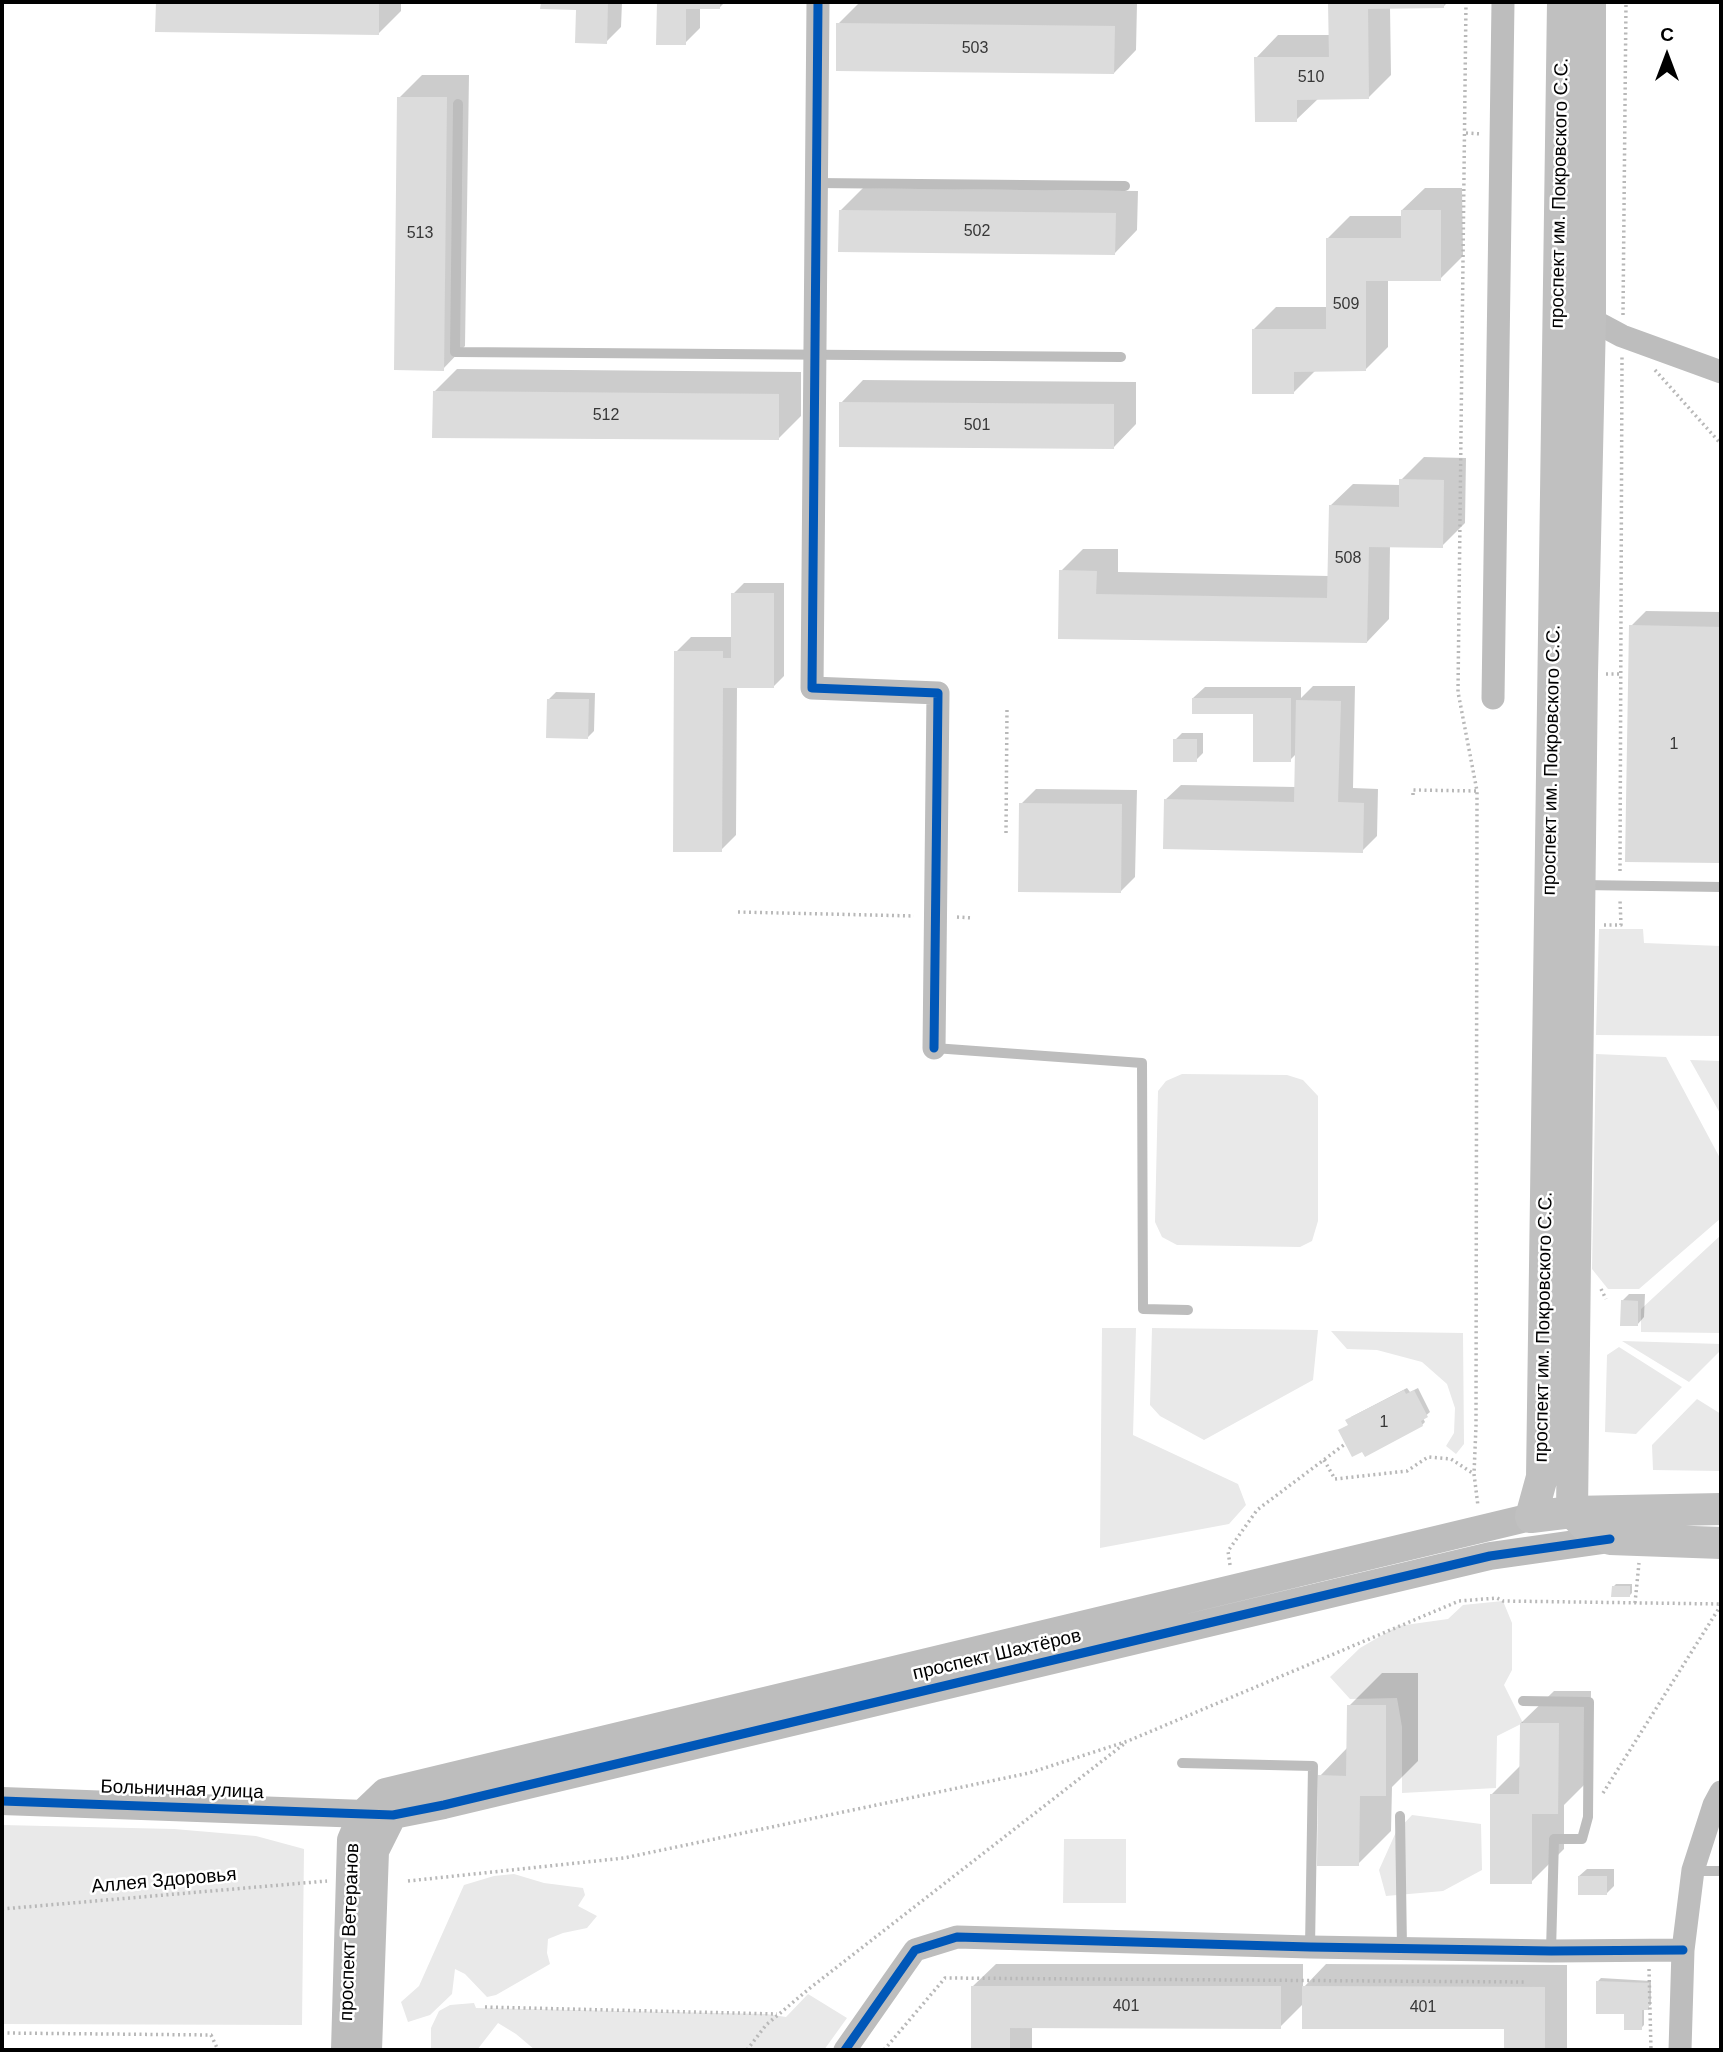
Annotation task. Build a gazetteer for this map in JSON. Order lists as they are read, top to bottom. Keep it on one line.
{"streets":{"main road":["проспект им. Покровского С.С.","проспект Шахтёров"],"street":["Больничная улица","проспект Ветеранов"],"path":["Аллея Здоровья"]},"crossings":[["проспект им. Покровского С.С.","проспект Шахтёров"],["проспект Шахтёров","Больничная улица"],["проспект Шахтёров","проспект Ветеранов"],["Больничная улица","проспект Ветеранов"]],"house_numbers":["503","510","502","513","509","512","501","508","1","1","401","401"],"north":"top"}
